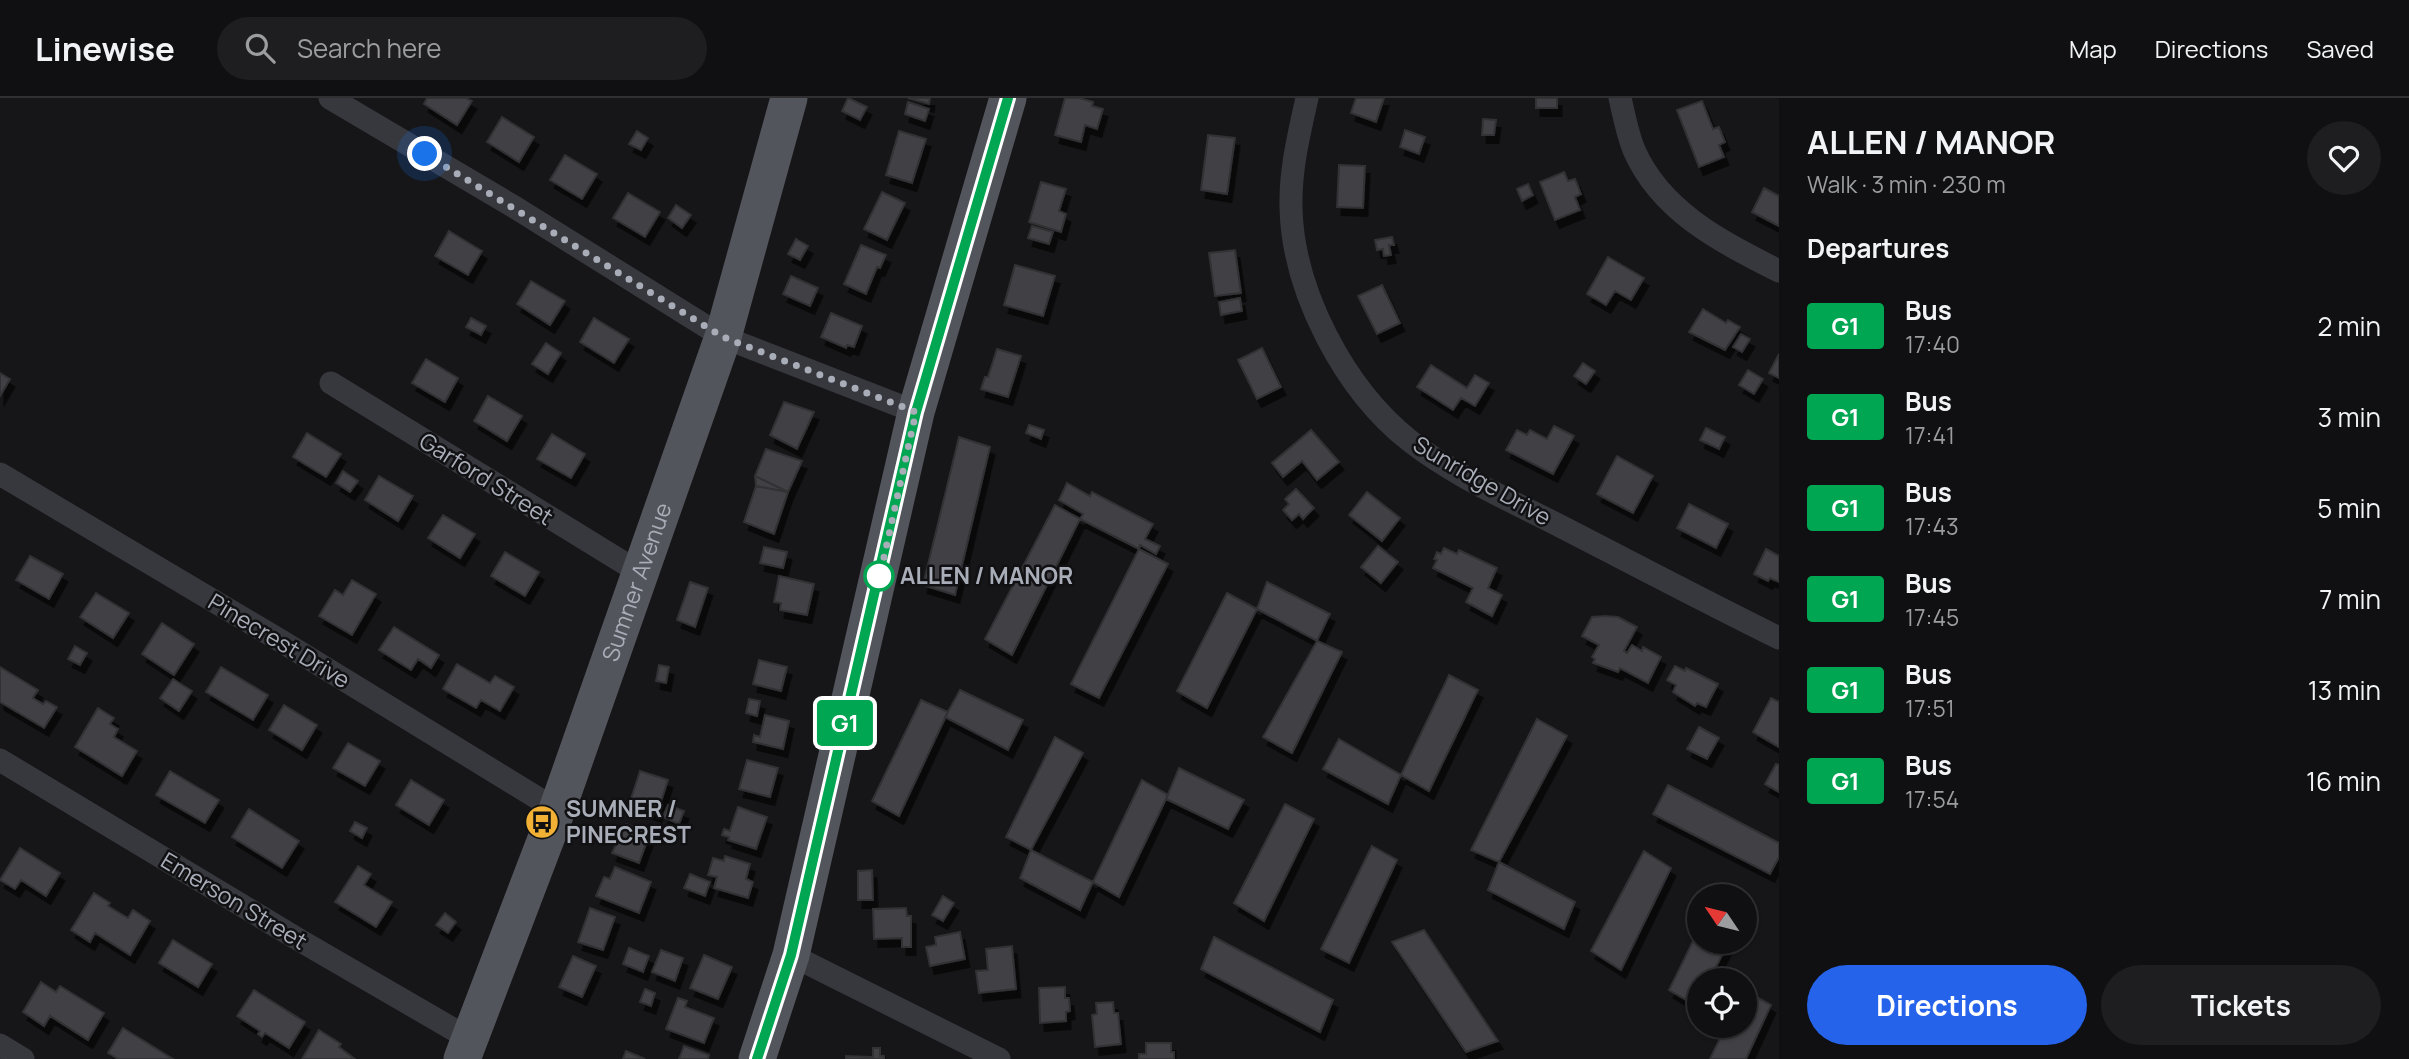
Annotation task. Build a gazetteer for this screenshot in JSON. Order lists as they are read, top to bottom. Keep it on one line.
{"streets":{"main road":["Sumner Avenue"],"street":["Garford Street","Sunridge Drive","Pinecrest Drive","Emerson Street"]},"crossings":[["Garford Street","Sumner Avenue"],["Sumner Avenue","Pinecrest Drive"],["Sumner Avenue","Emerson Street"]],"places":{"other":["ALLEN / MANOR"],"bus stop":["SUMNER / PINECREST"]},"lines":["bus line G1"],"north":"top left","page":{"header":"Linewise","search":"Search here","nav":["Map","Directions","Saved"],"on_map":"G1","heading":[["ALLEN / MANOR","Walk · 3 min · 230 m"],"Departures"],"list":[{"mark":"G1","name":"Bus","note":"17:40","value":"2 min"},{"mark":"G1","name":"Bus","note":"17:41","value":"3 min"},{"mark":"G1","name":"Bus","note":"17:43","value":"5 min"},{"mark":"G1","name":"Bus","note":"17:45","value":"7 min"},{"mark":"G1","name":"Bus","note":"17:51","value":"13 min"},{"mark":"G1","name":"Bus","note":"17:54","value":"16 min"}],"buttons":["Directions","Tickets"]}}
